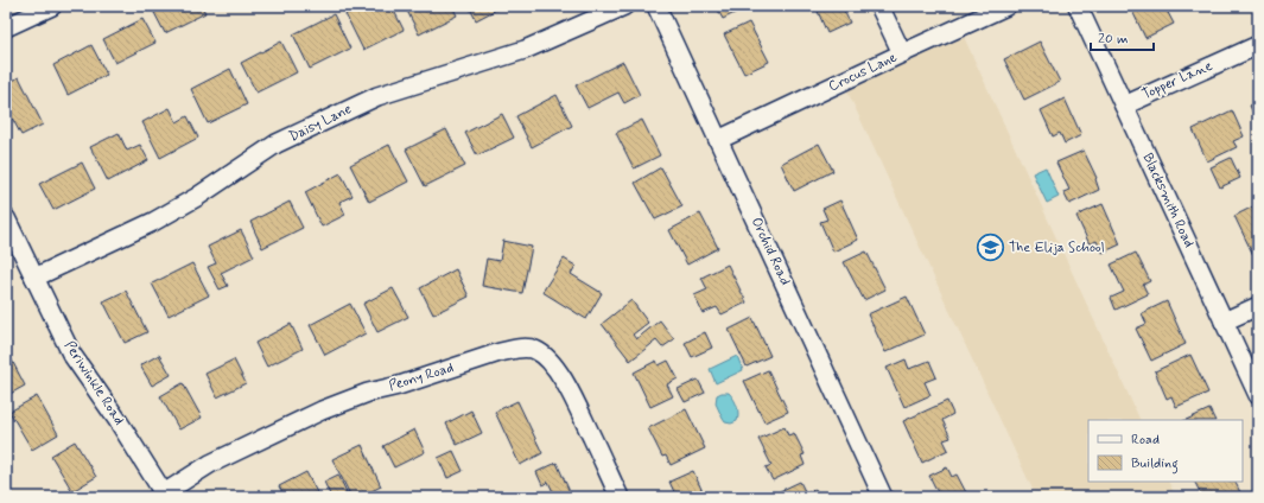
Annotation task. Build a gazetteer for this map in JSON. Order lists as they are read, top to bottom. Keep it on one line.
{"streets":{"street":["Crocus Lane","Topper Lane","Daisy Lane","Blacksmith Road","Orchid Road","Peony Road","Periwinkle Road"]},"crossings":[["Crocus Lane","Orchid Road"],["Topper Lane","Blacksmith Road"],["Daisy Lane","Periwinkle Road"],["Peony Road","Periwinkle Road"]],"places":{"school or university":["The Elija School"]},"legend":["Road","Building"],"scale_bar":"20 m"}
